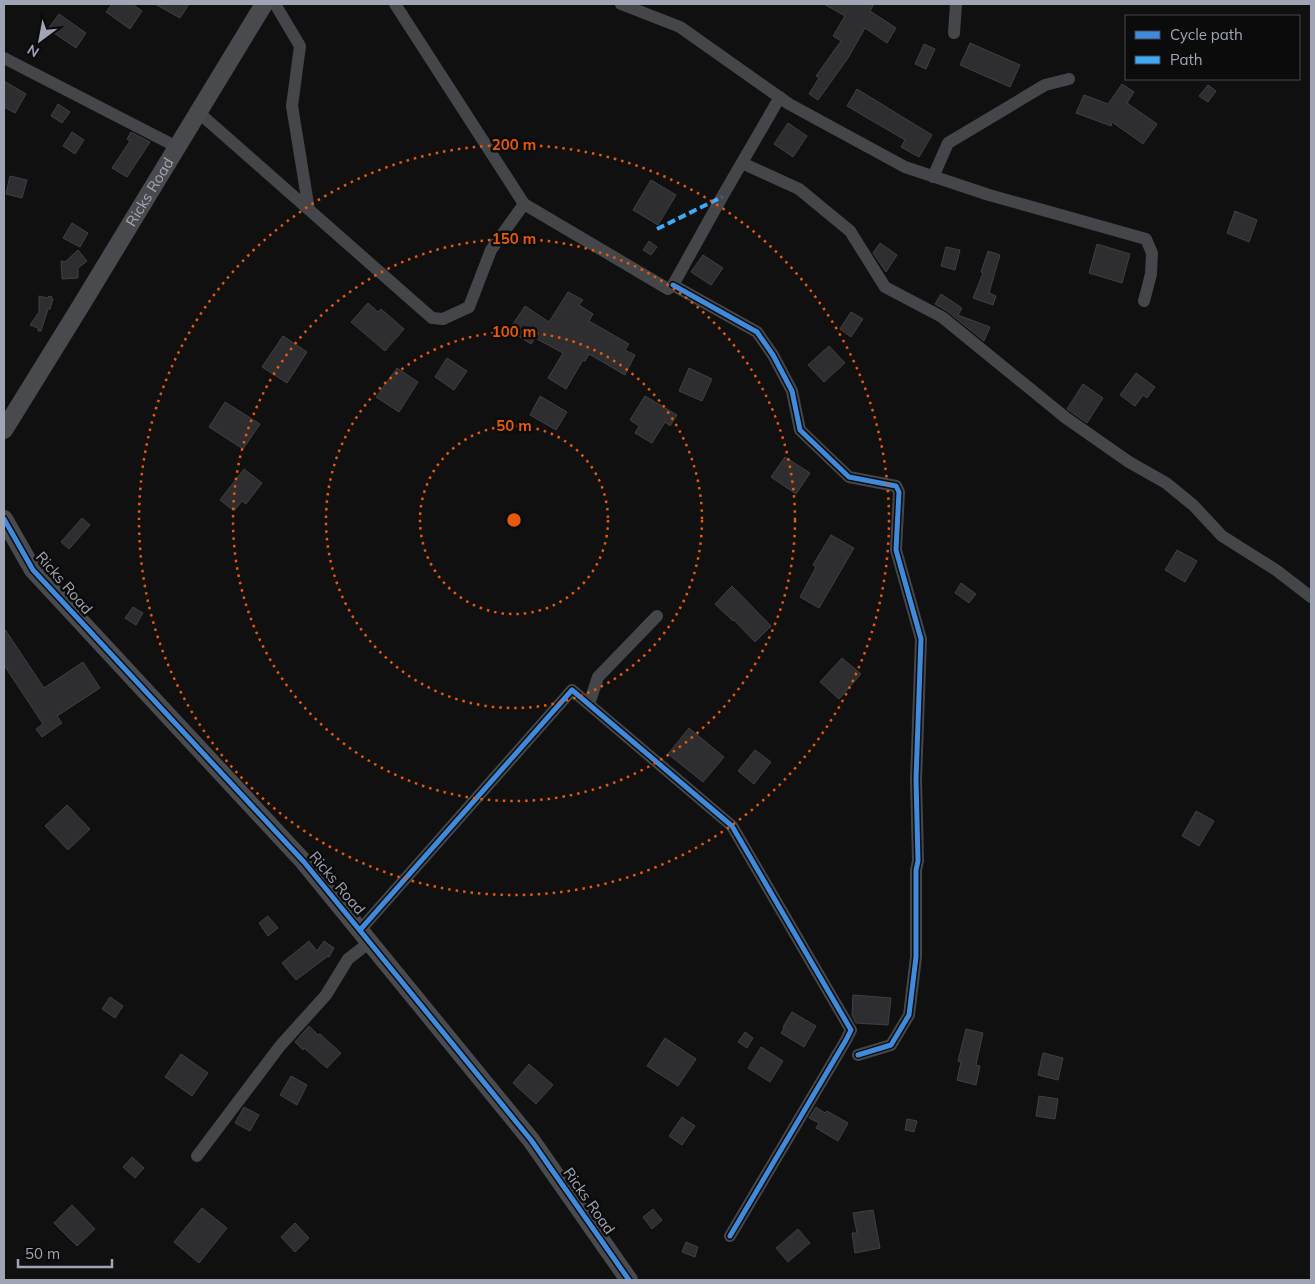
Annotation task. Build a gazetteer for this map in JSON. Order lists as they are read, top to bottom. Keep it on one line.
{"streets":{"street":["Ricks Road"]},"legend":["Cycle path","Path"],"scale_bar":"50 m","north":"bottom left","rings":["200 m","150 m","100 m","50 m"]}
